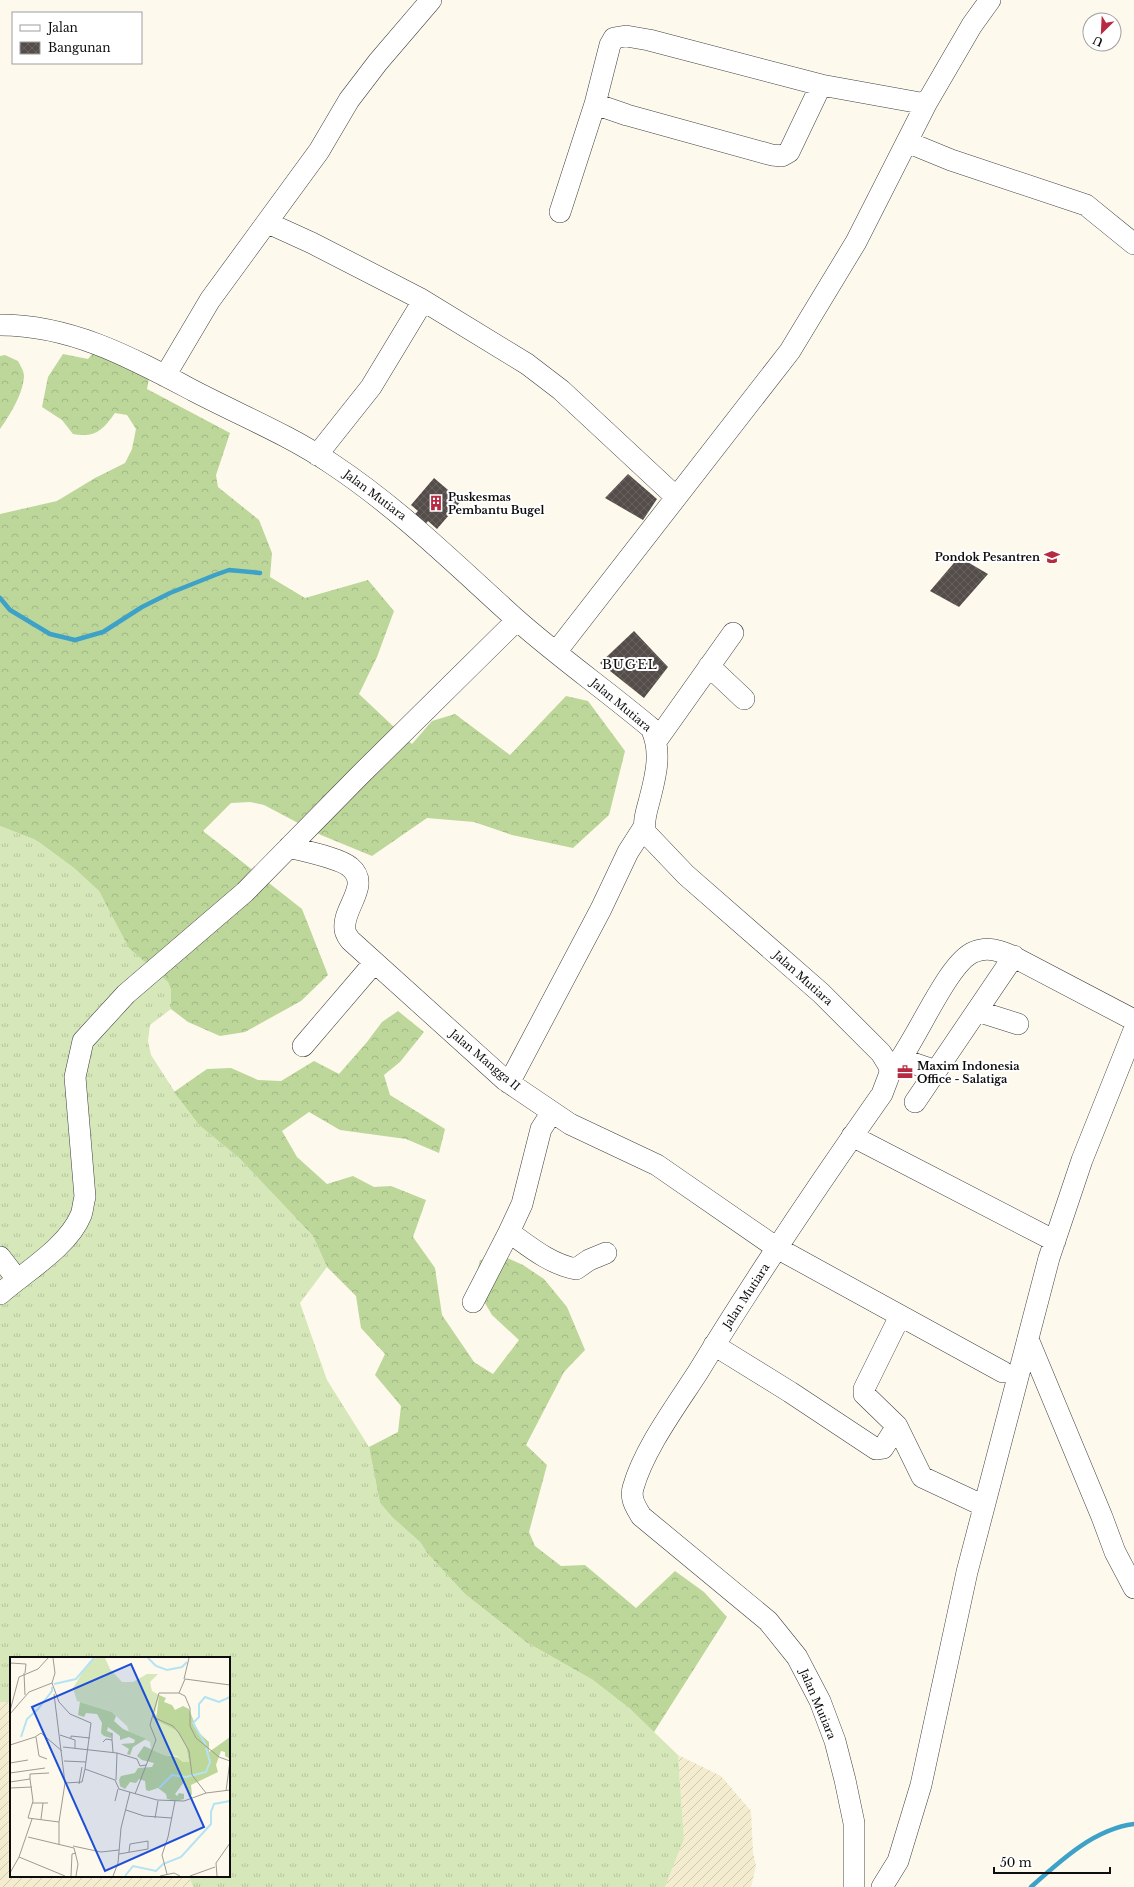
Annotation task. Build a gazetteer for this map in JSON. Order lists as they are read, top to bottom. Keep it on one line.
{"streets":{"street":["Jalan Mutiara","Jalan Mangga II"]},"crossings":[["Jalan Mutiara","Jalan Mangga II"]],"districts":["BUGEL"],"places":{"building":["Puskesmas Pembantu Bugel"],"school or university":["Pondok Pesantren"],"office":["Maxim Indonesia Office - Salatiga"]},"legend":["Jalan","Bangunan"],"scale_bar":"50 m","north":"bottom left"}
